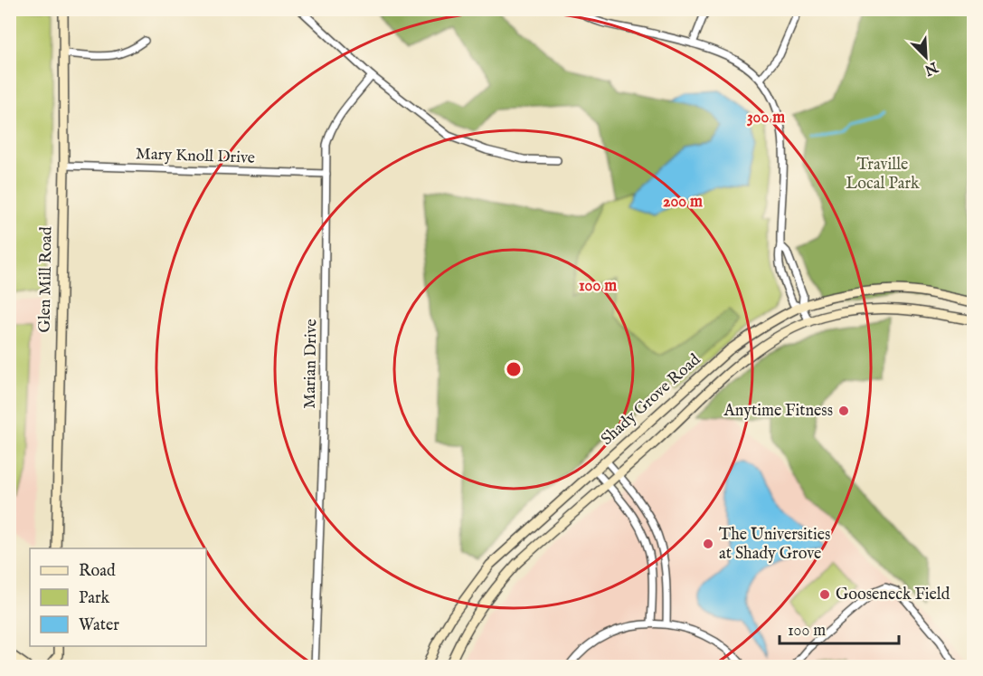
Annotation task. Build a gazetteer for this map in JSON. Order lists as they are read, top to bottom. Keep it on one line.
{"streets":{"main road":["Glen Mill Road","Shady Grove Road"],"street":["Mary Knoll Drive","Marian Drive"]},"crossings":[["Mary Knoll Drive","Glen Mill Road"],["Mary Knoll Drive","Marian Drive"]],"parks":["Traville Local Park"],"places":["Anytime Fitness","The Universities at Shady Grove","Gooseneck Field"],"legend":["Road","Park","Water"],"scale_bar":"100 m","north":"bottom right","rings":["300 m","200 m","100 m"]}
